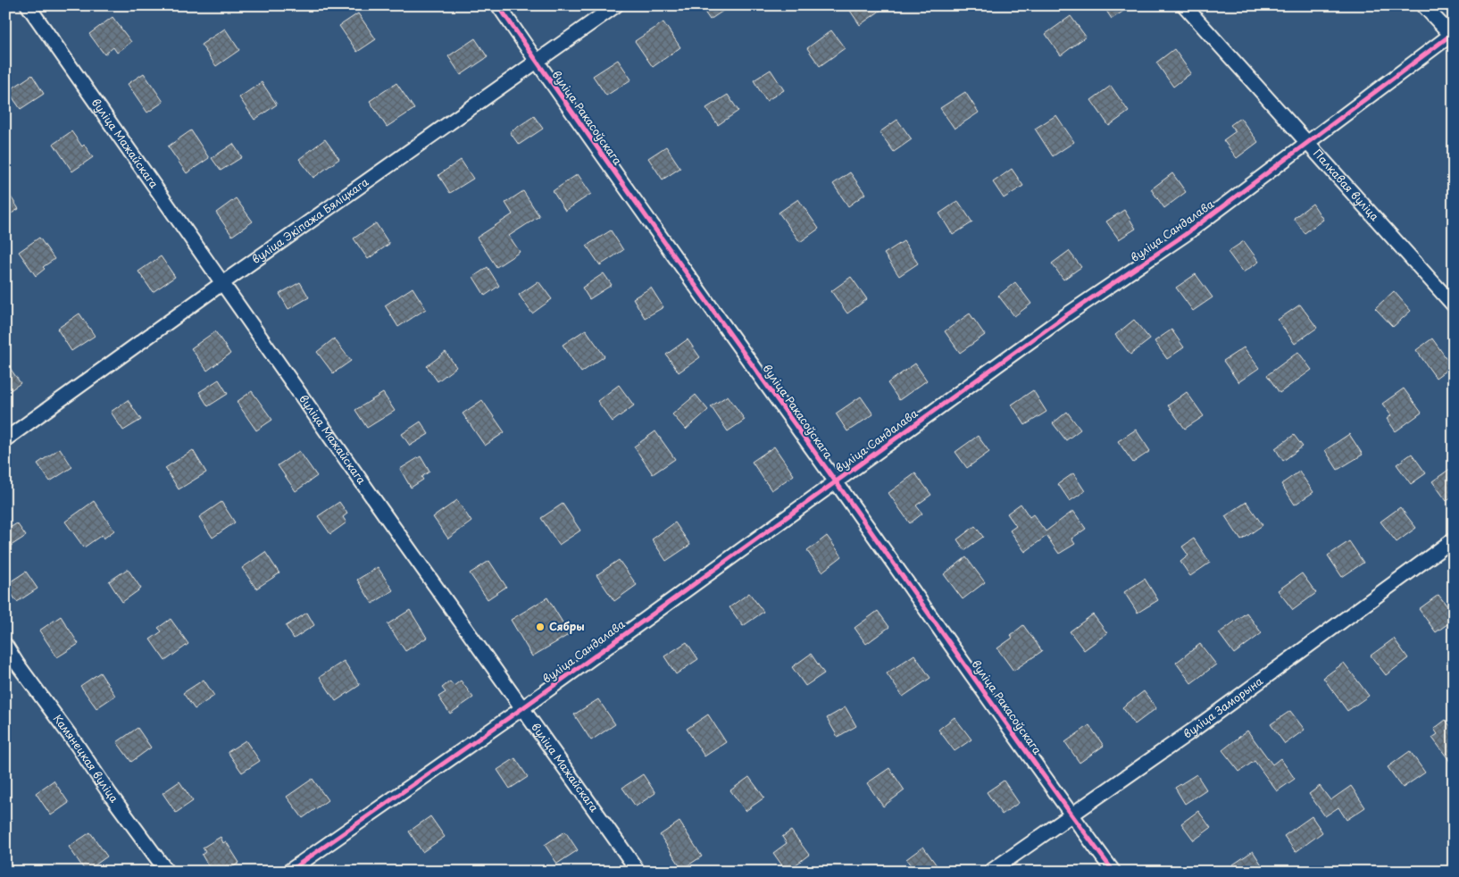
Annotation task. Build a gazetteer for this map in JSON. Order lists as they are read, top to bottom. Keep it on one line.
{"streets":{"street":["вуліца Ракасоўскага","вуліца Мажайскага","Палкавая вуліца","вуліца Экіпажа Бяліцкага","вуліца Сандалава","вуліца Заморына","Камянецкая вуліца"]},"crossings":[["вуліца Ракасоўскага","вуліца Экіпажа Бяліцкага"],["вуліца Ракасоўскага","вуліца Сандалава"],["вуліца Ракасоўскага","вуліца Заморына"],["вуліца Мажайскага","вуліца Экіпажа Бяліцкага"],["вуліца Мажайскага","вуліца Сандалава"],["Палкавая вуліца","вуліца Сандалава"]],"places":["Сябры"]}
